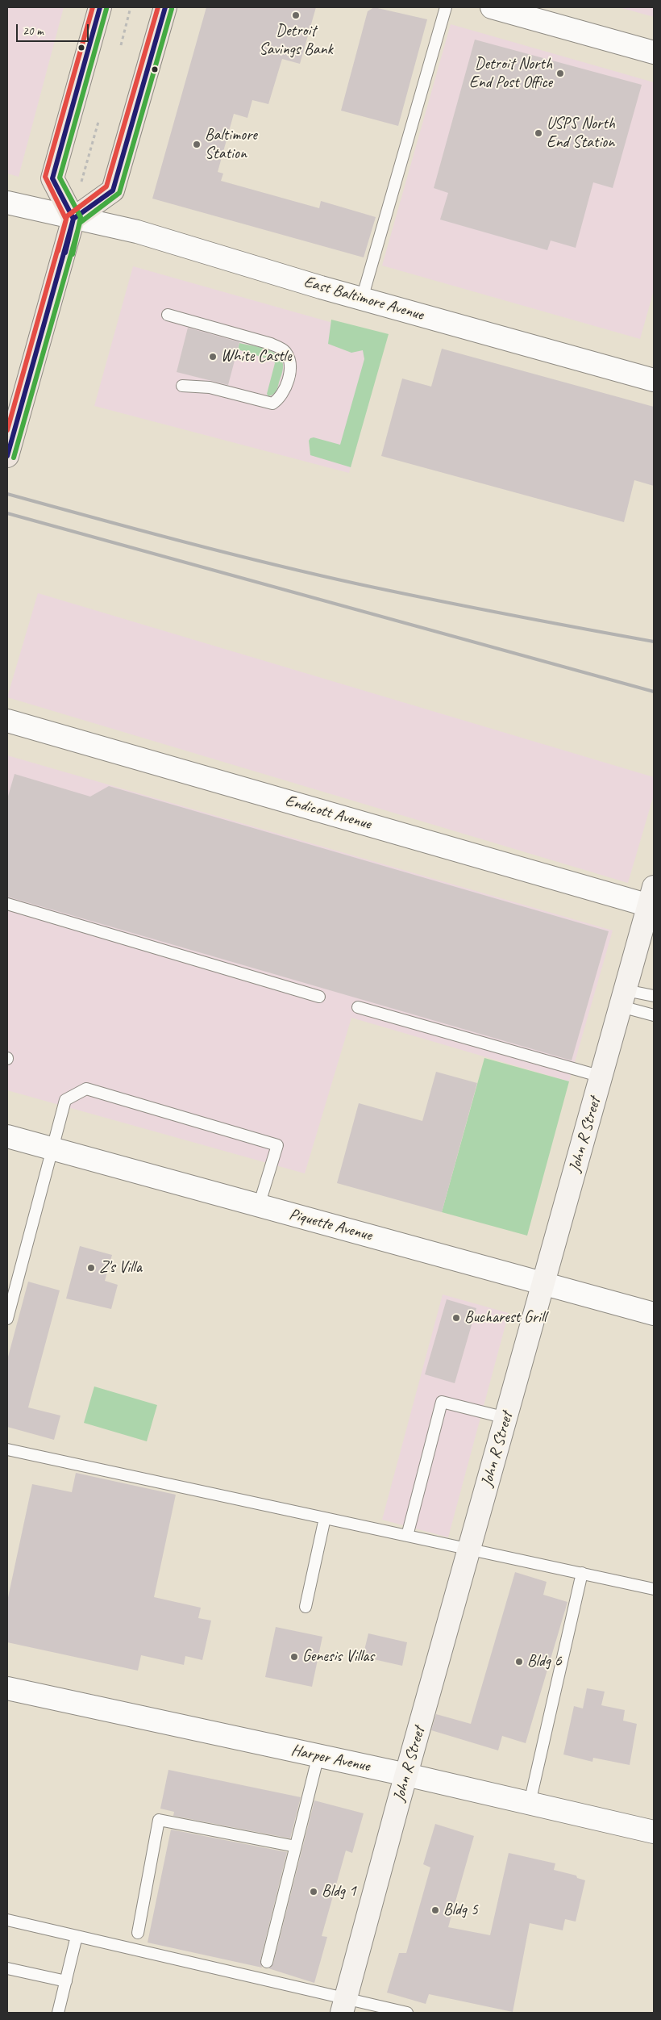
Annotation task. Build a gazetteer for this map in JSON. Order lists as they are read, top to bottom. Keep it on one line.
{"streets":{"street":["East Baltimore Avenue","Endicott Avenue","John R Street","Piquette Avenue","Harper Avenue"]},"crossings":[["Endicott Avenue","John R Street"],["John R Street","Piquette Avenue"],["John R Street","Harper Avenue"]],"places":["Detroit Savings Bank","Detroit North End Post Office","USPS North End Station","Baltimore Station","White Castle","Z's Villa","Bucharest Grill","Genesis Villas","Bldg 6","Bldg 1","Bldg 5"],"scale_bar":"20 m"}
